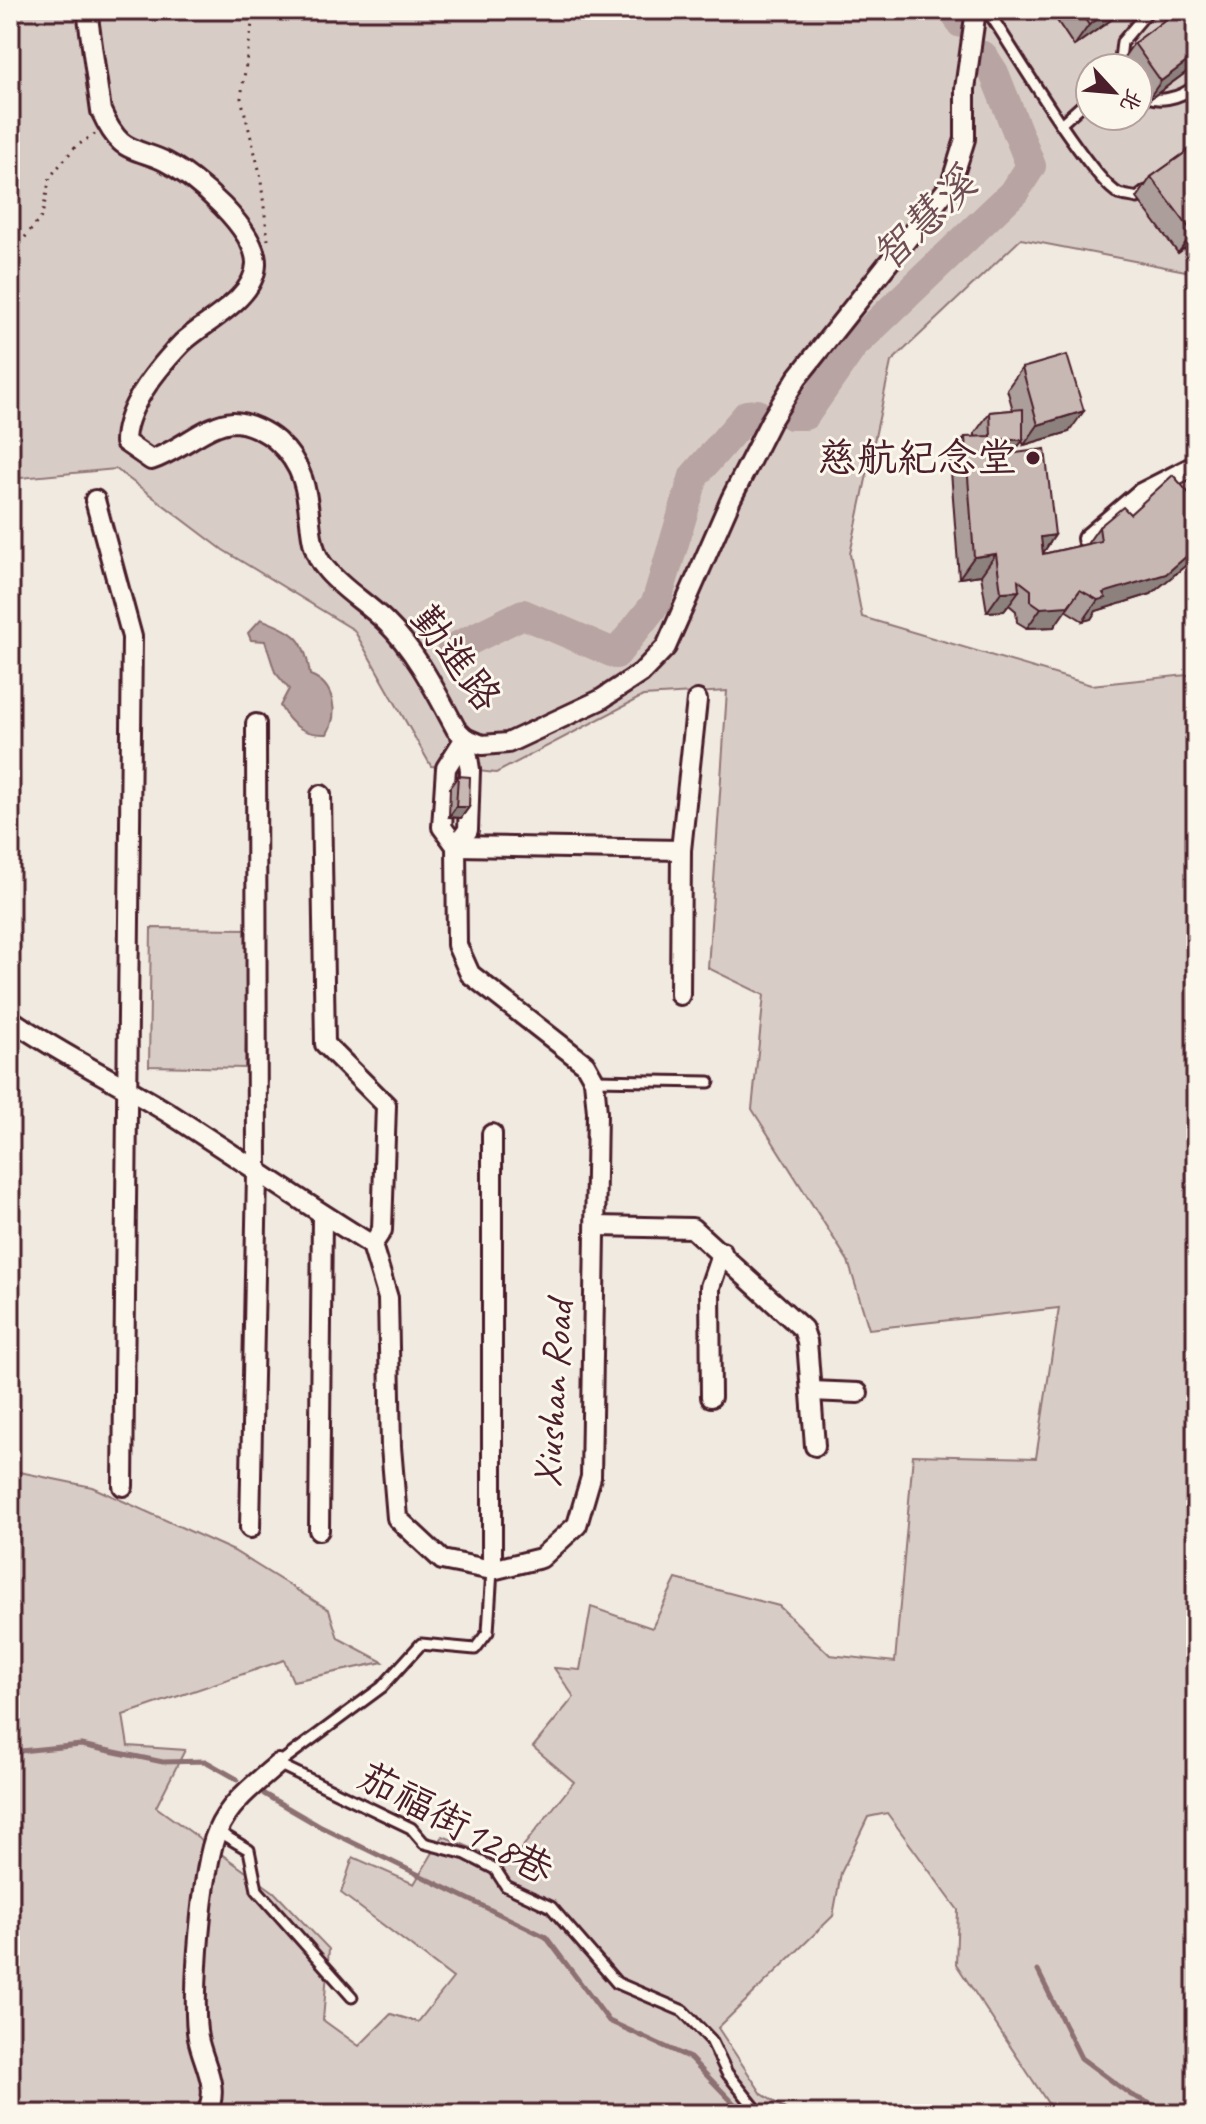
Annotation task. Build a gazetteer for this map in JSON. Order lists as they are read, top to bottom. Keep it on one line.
{"streets":{"street":["勤進路","Xiushan Road"],"lane":["茄福街128巷"]},"water":["智慧溪"],"places":["慈航紀念堂"],"north":"bottom right"}
